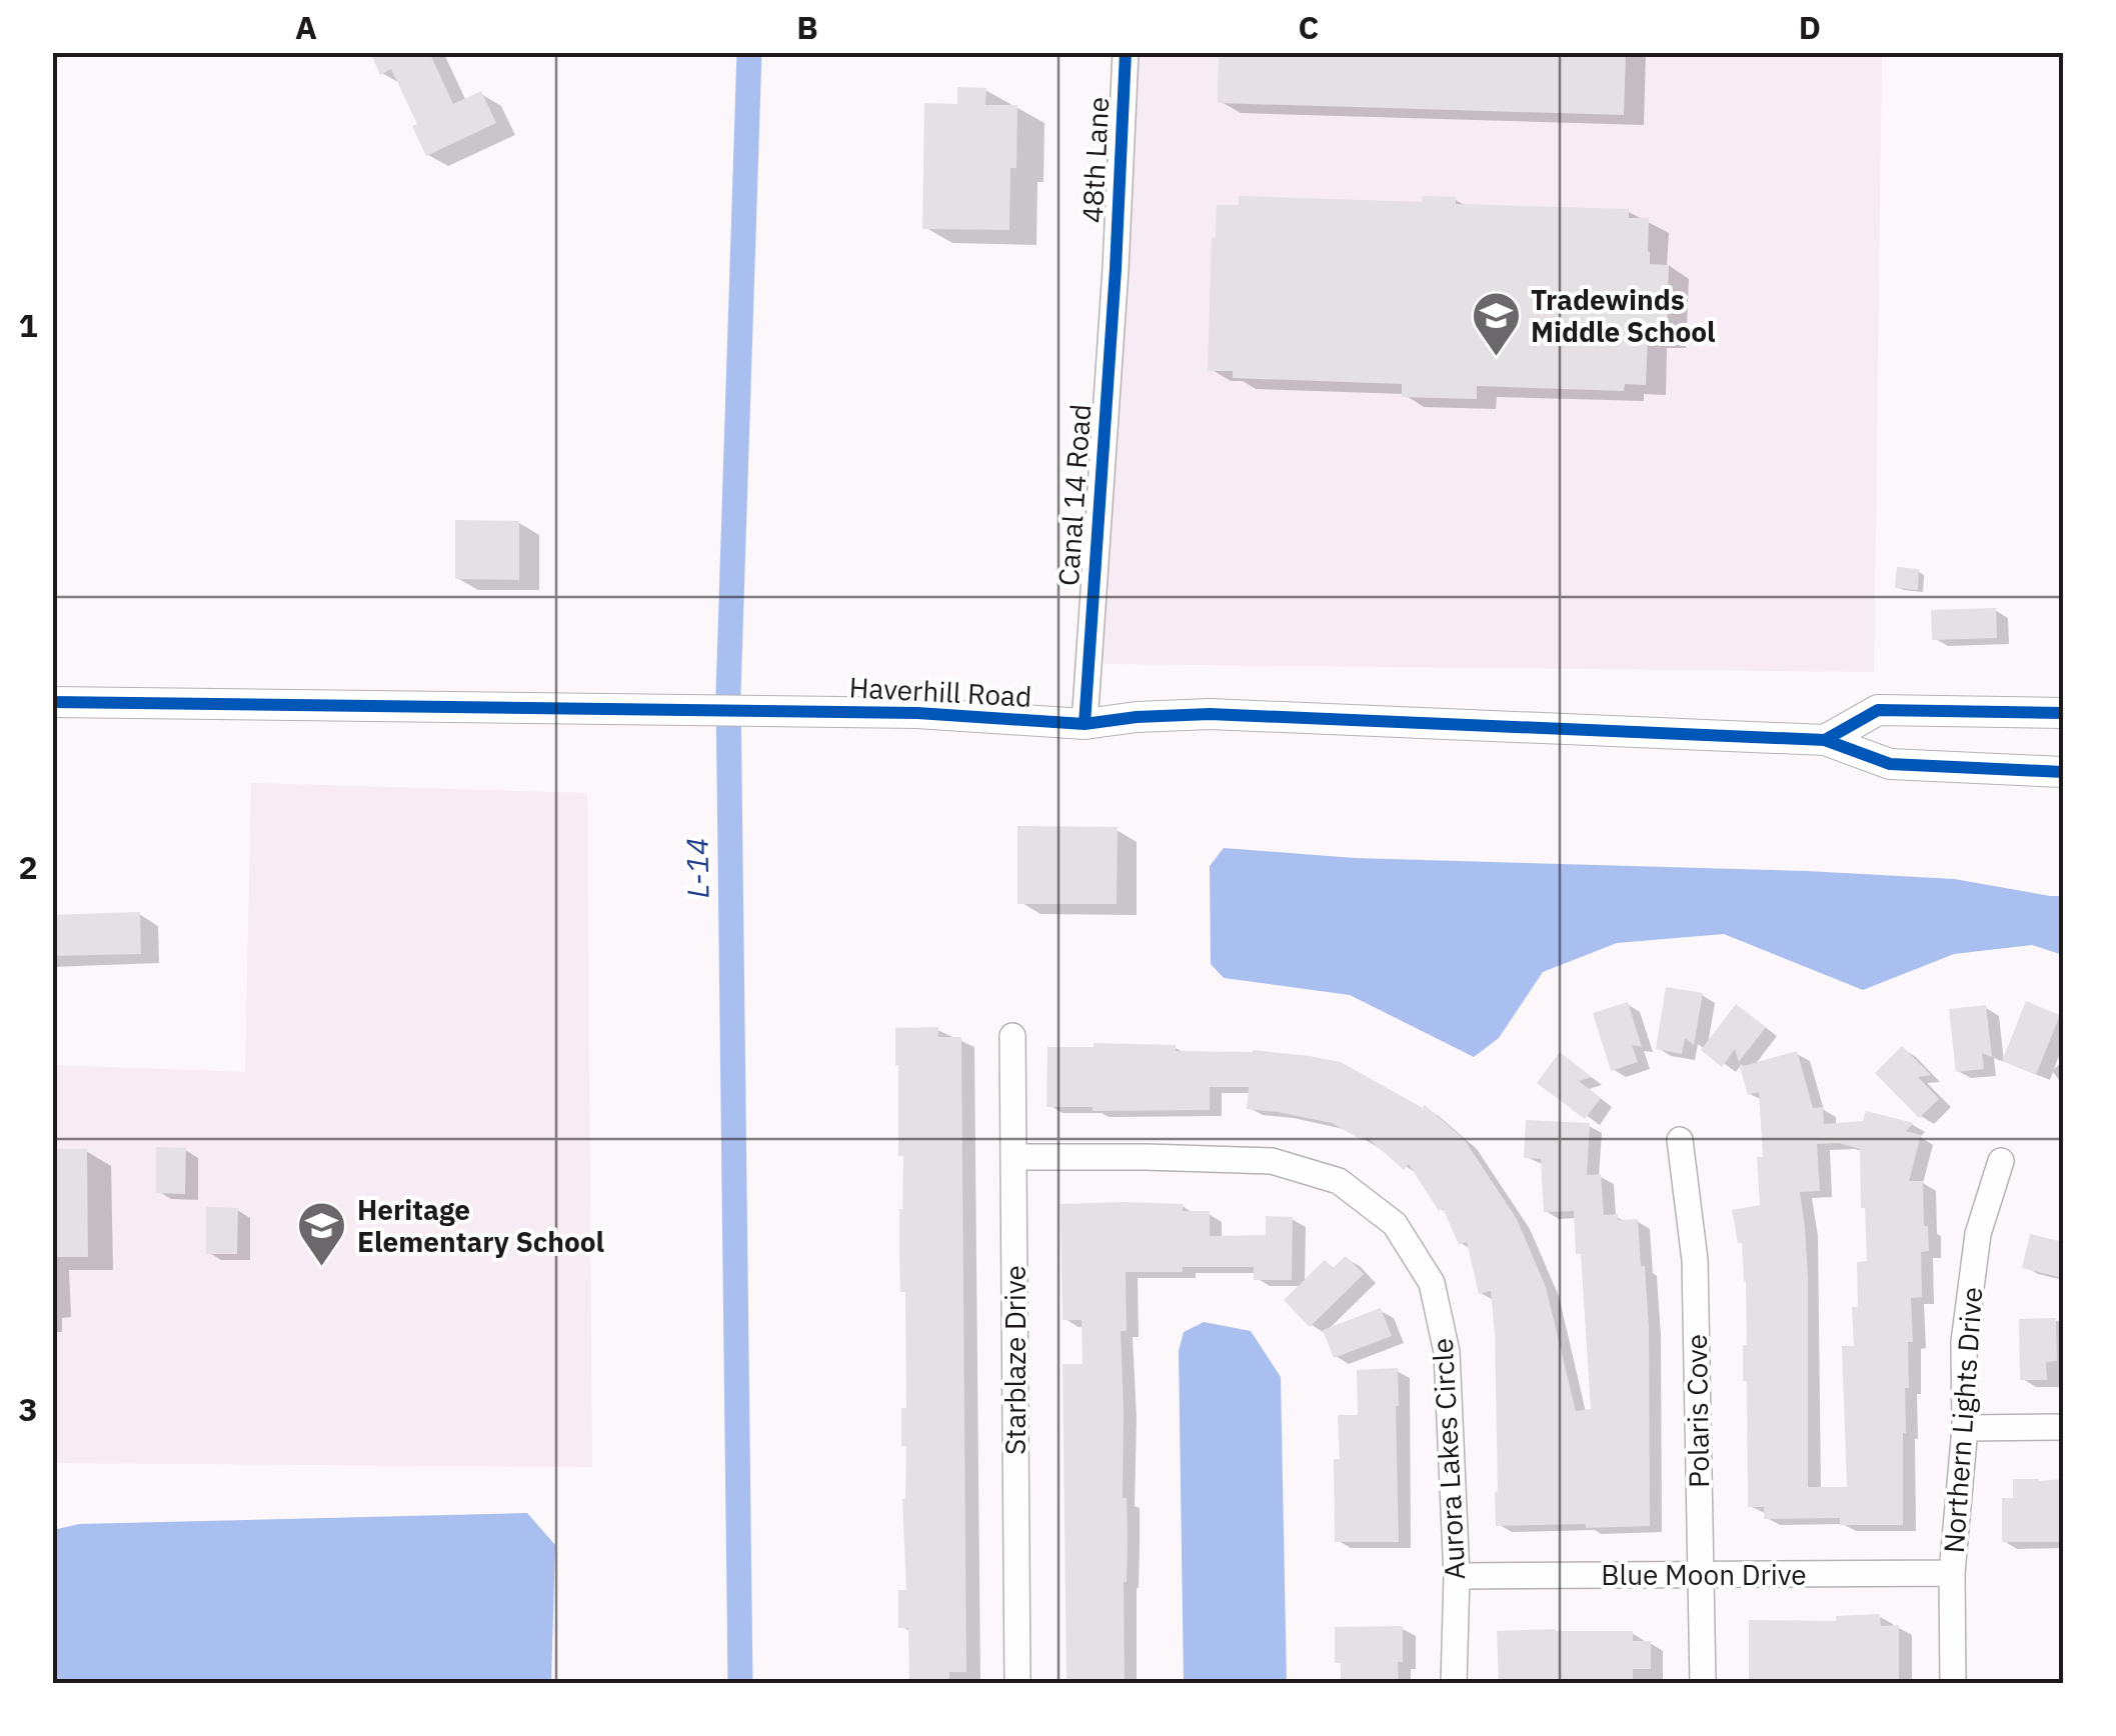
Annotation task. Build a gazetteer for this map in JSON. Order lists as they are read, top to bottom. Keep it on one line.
{"streets":{"street":["48th Lane","Canal 14 Road","Haverhill Road","Starblaze Drive","Polaris Cove","Northern Lights Drive","Aurora Lakes Circle","Blue Moon Drive"]},"crossings":[["48th Lane","Canal 14 Road"],["Canal 14 Road","Haverhill Road"],["Starblaze Drive","Aurora Lakes Circle"],["Polaris Cove","Blue Moon Drive"],["Northern Lights Drive","Blue Moon Drive"],["Aurora Lakes Circle","Blue Moon Drive"]],"water":["L-14"],"places":{"school or university":["Tradewinds Middle School","Heritage Elementary School"]},"grid":{"columns":["A","B","C","D"],"rows":["1","2","3"]}}
